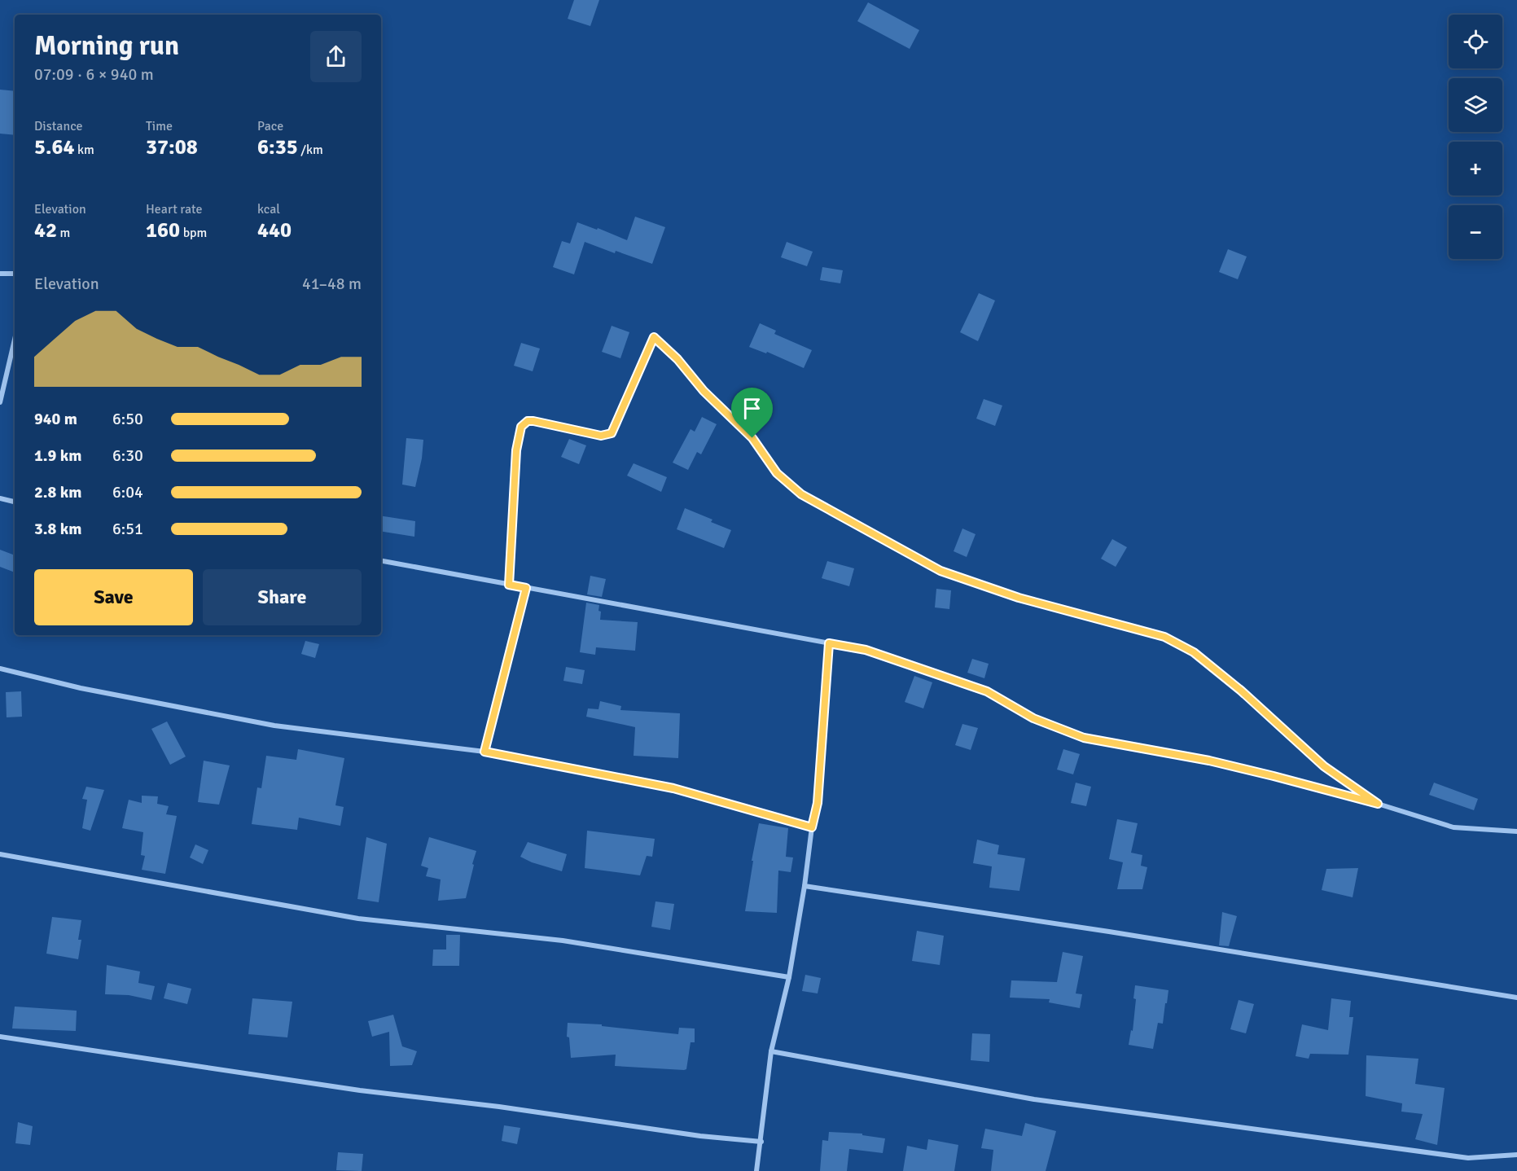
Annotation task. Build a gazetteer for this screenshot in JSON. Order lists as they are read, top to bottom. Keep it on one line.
{"page":{"map_buttons":["+","−"],"heading":["Morning run","07:09 · 6 × 940 m"],"stats":[["Distance","5.64 km"],["Time","37:08"],["Pace","6:35 /km"],["Elevation","42 m"],["Heart rate","160 bpm"],["kcal","440"]],"chart":["Elevation","41–48 m"],"list":[{"name":"940 m","note":"6:50"},{"name":"1.9 km","note":"6:30"},{"name":"2.8 km","note":"6:04"},{"name":"3.8 km","note":"6:51"}],"buttons":["Save","Share"]}}
